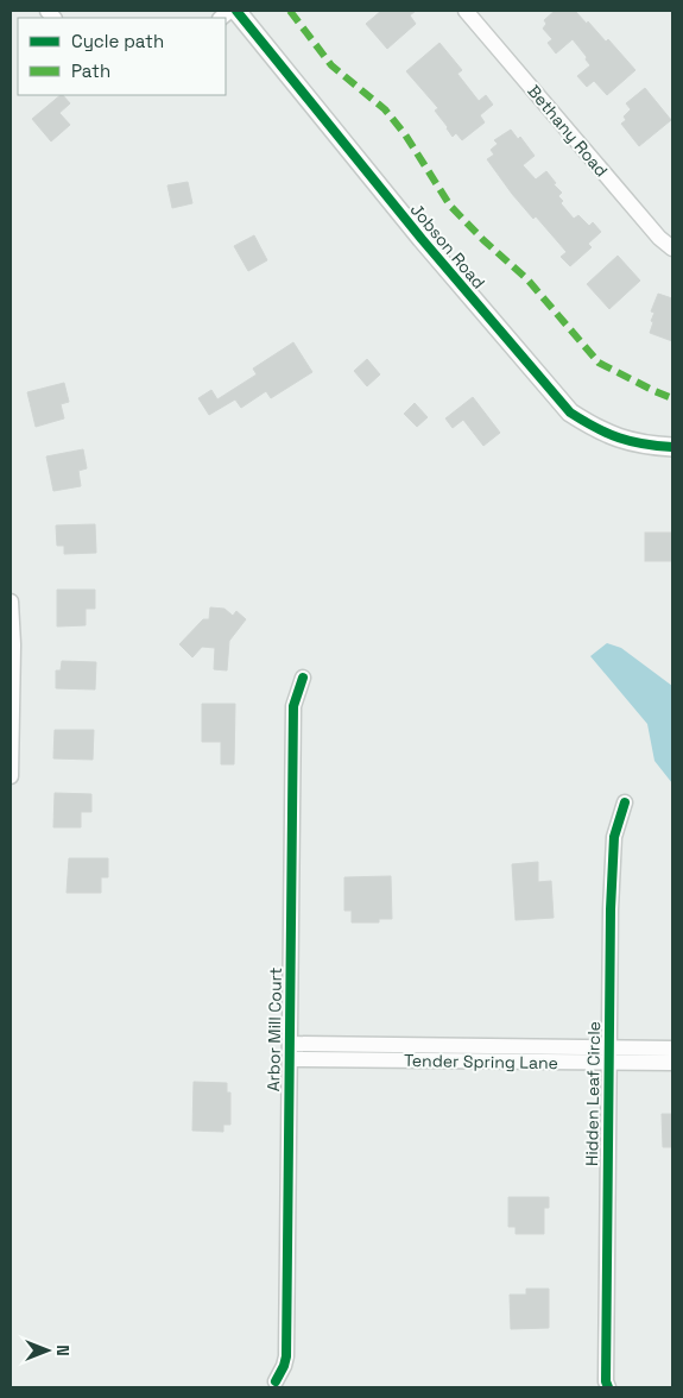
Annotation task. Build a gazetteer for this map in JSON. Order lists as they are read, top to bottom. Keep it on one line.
{"streets":{"street":["Bethany Road","Jobson Road","Arbor Mill Court","Tender Spring Lane","Hidden Leaf Circle"]},"crossings":[["Arbor Mill Court","Tender Spring Lane"],["Tender Spring Lane","Hidden Leaf Circle"]],"legend":["Cycle path","Path"],"north":"right"}
